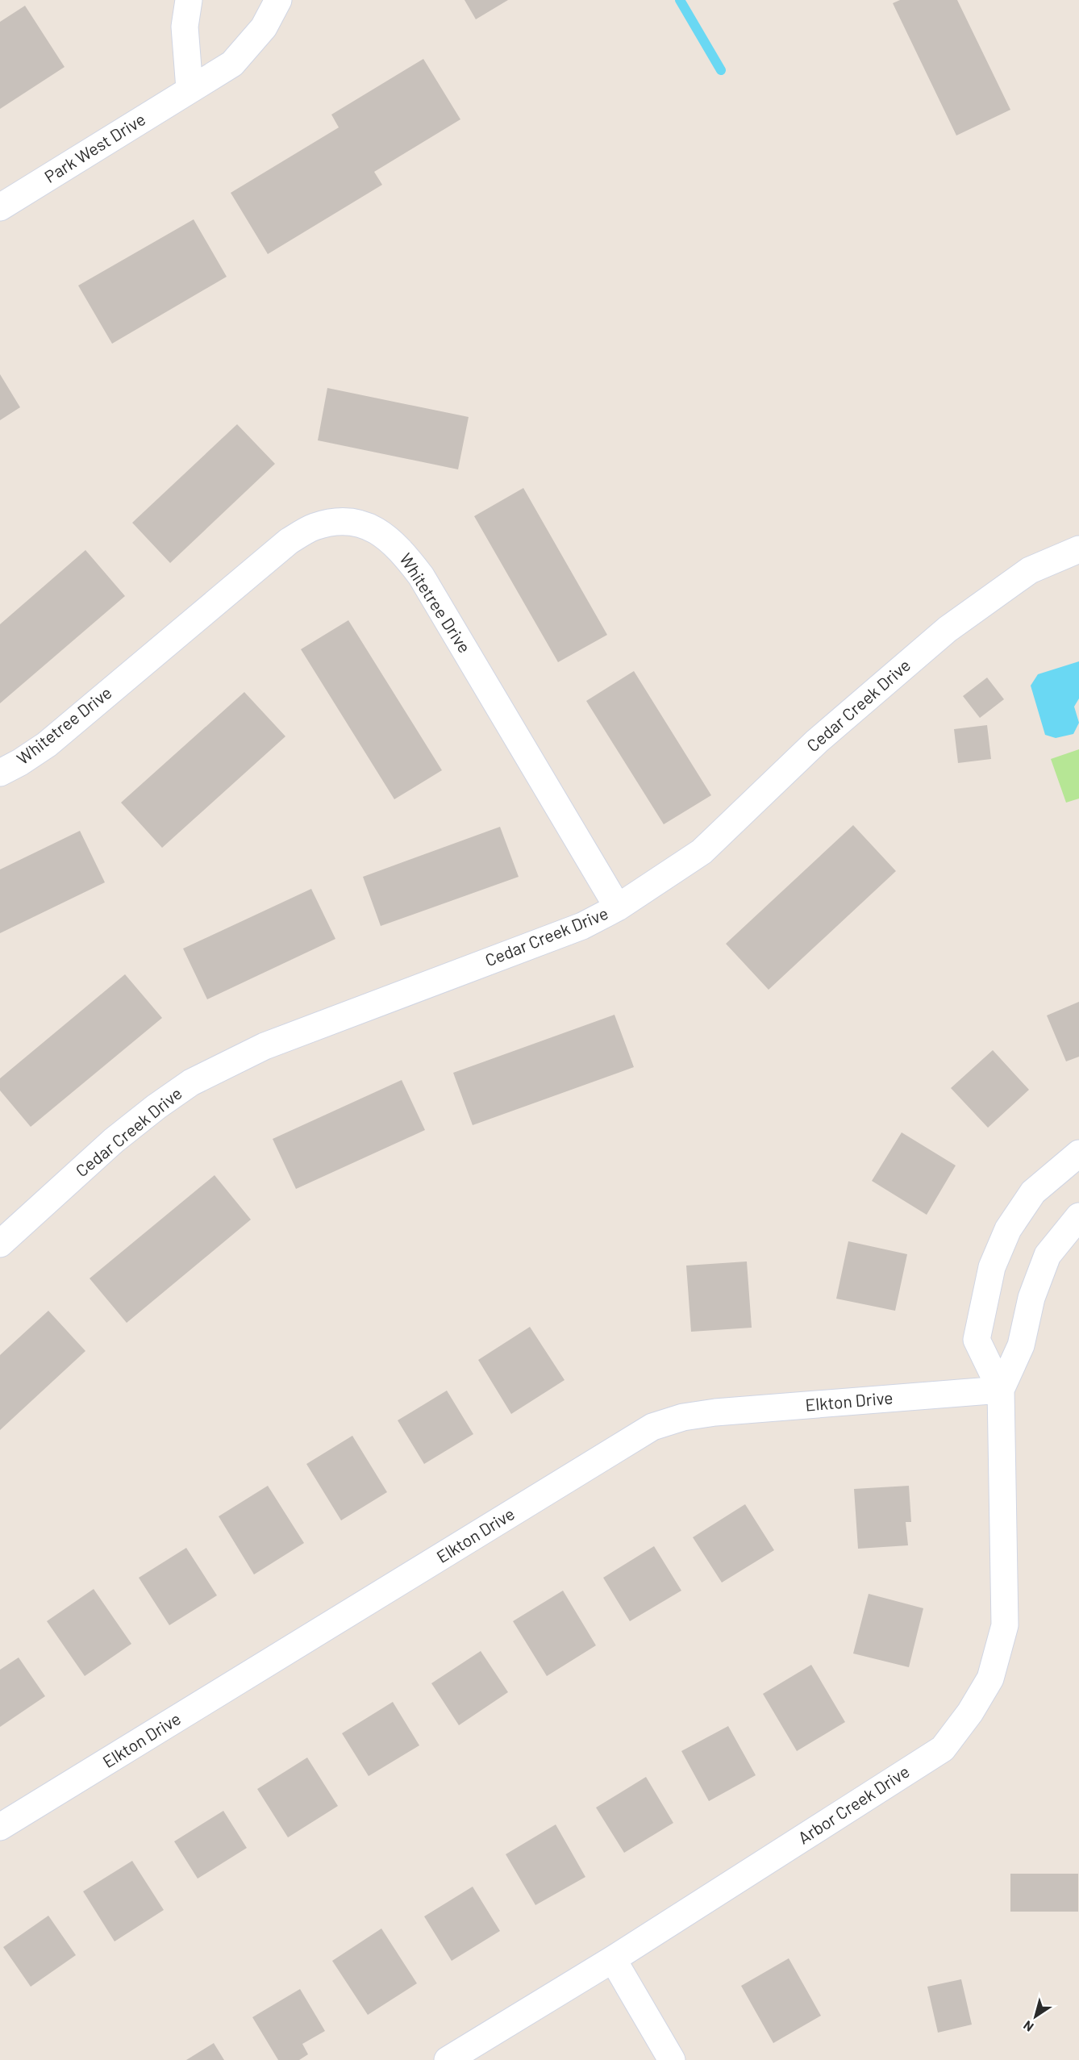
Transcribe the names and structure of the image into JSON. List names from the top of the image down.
{
  "streets": {
    "street": [
      "Park West Drive",
      "Whitetree Drive",
      "Cedar Creek Drive",
      "Elkton Drive",
      "Arbor Creek Drive"
    ]
  },
  "crossings": [
    ["Whitetree Drive", "Cedar Creek Drive"],
    ["Elkton Drive", "Arbor Creek Drive"]
  ],
  "north": "bottom left"
}
